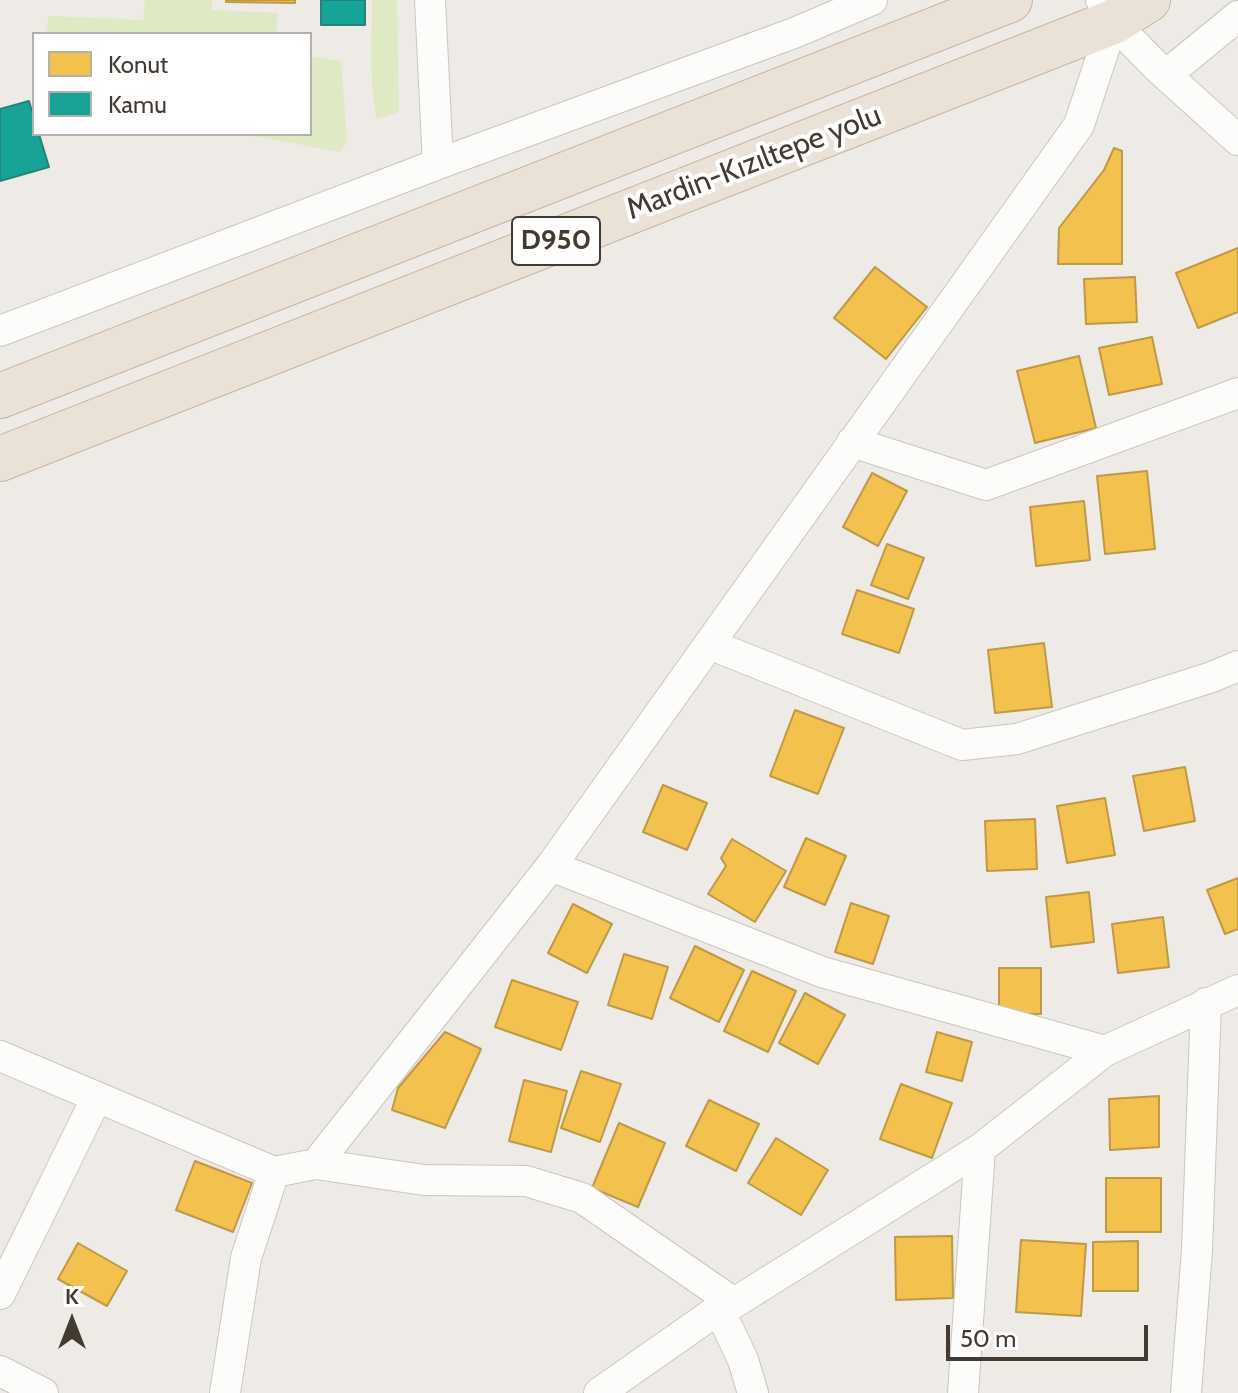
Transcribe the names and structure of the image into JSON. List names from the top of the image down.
{
  "streets": {
    "highway": ["Mardin-Kızıltepe yolu", "D950"]
  },
  "legend": ["Konut", "Kamu"],
  "scale_bar": "50 m",
  "north": "top"
}
